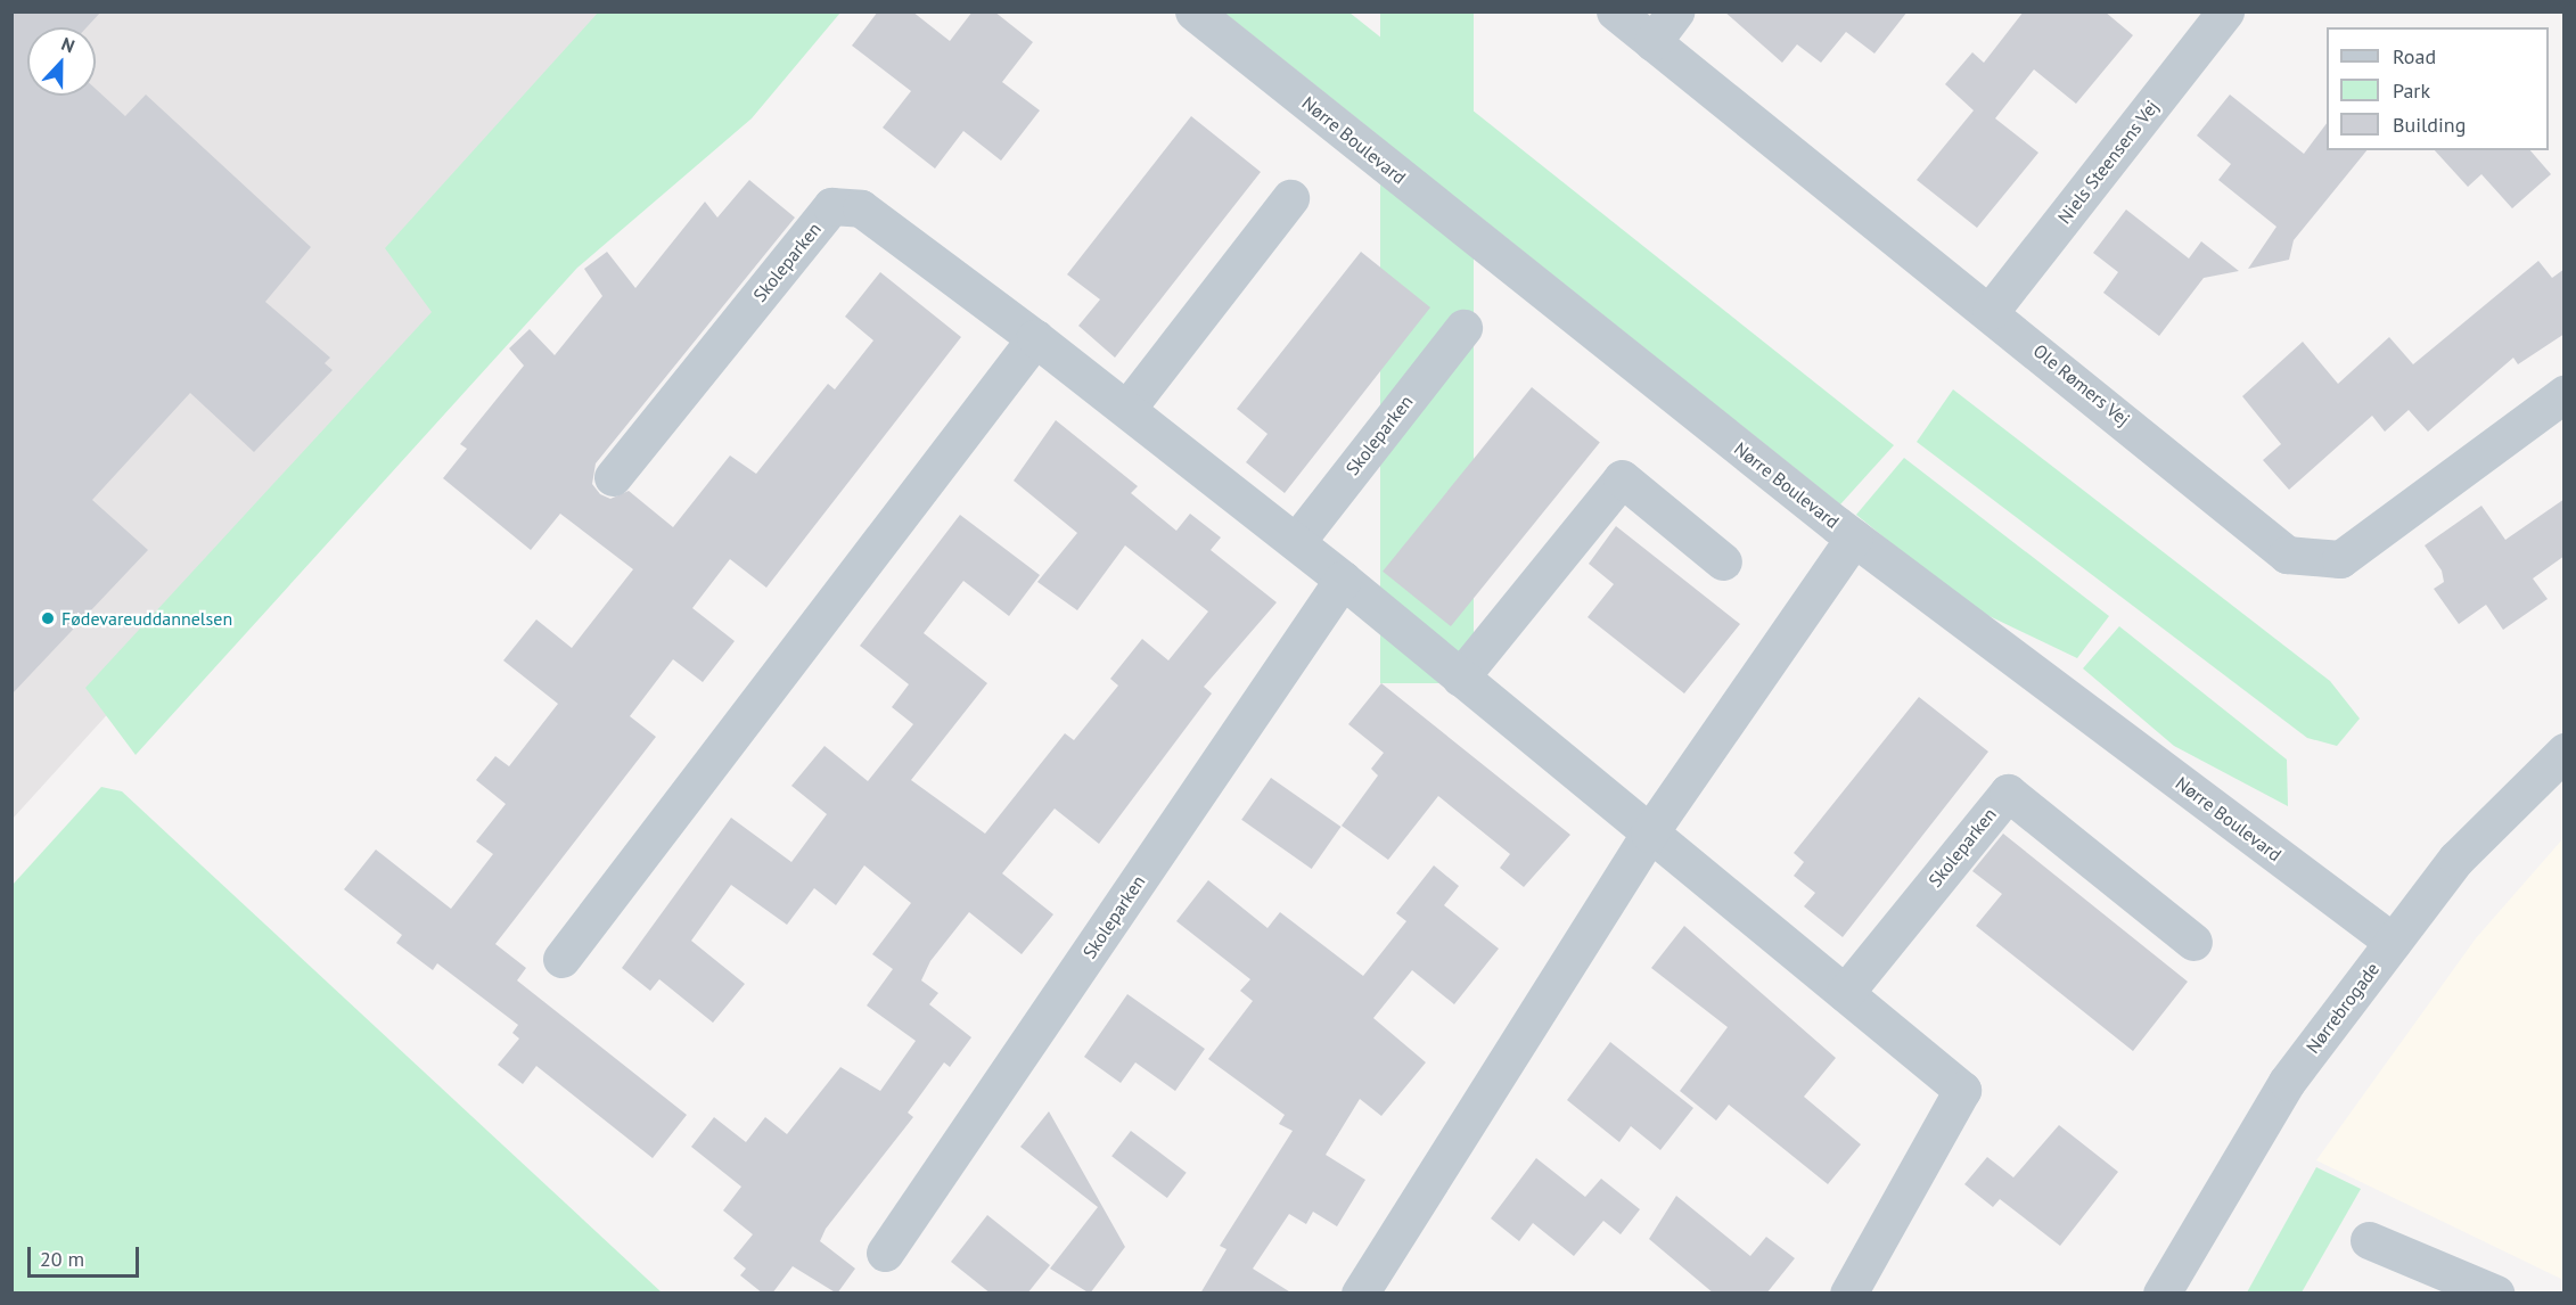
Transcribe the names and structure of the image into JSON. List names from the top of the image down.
{
  "streets": {
    "street": [
      "Nørre Boulevard",
      "Niels Steensens Vej",
      "Skoleparken",
      "Ole Rømers Vej",
      "Nørrebrogade"
    ]
  },
  "crossings": [
    ["Nørre Boulevard", "Nørrebrogade"],
    ["Niels Steensens Vej", "Ole Rømers Vej"]
  ],
  "places": ["Fødevareuddannelsen"],
  "legend": ["Road", "Park", "Building"],
  "scale_bar": "20 m",
  "north": "top"
}
